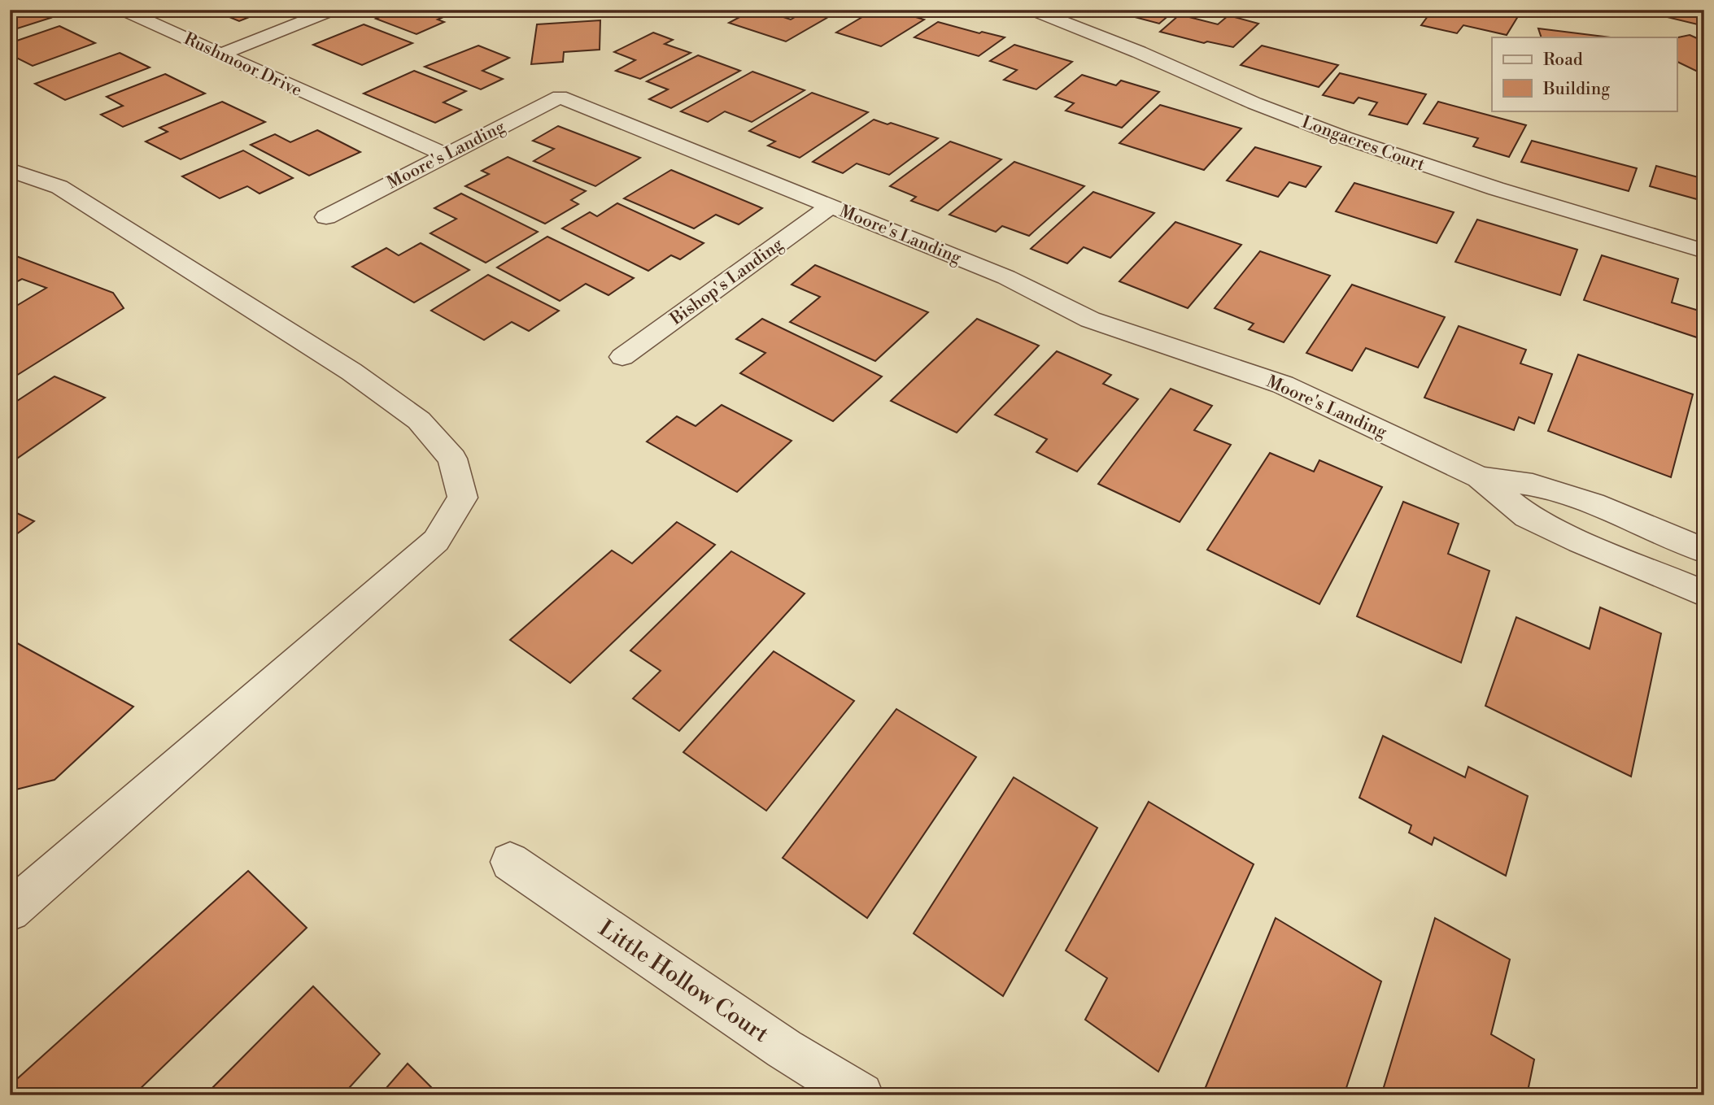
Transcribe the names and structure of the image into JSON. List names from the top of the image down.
{
  "streets": {
    "street": [
      "Rushmoor Drive",
      "Longacres Court",
      "Moore's Landing",
      "Bishop's Landing",
      "Little Hollow Court"
    ]
  },
  "crossings": [
    ["Rushmoor Drive", "Moore's Landing"],
    ["Moore's Landing", "Bishop's Landing"]
  ],
  "legend": ["Road", "Building"]
}
